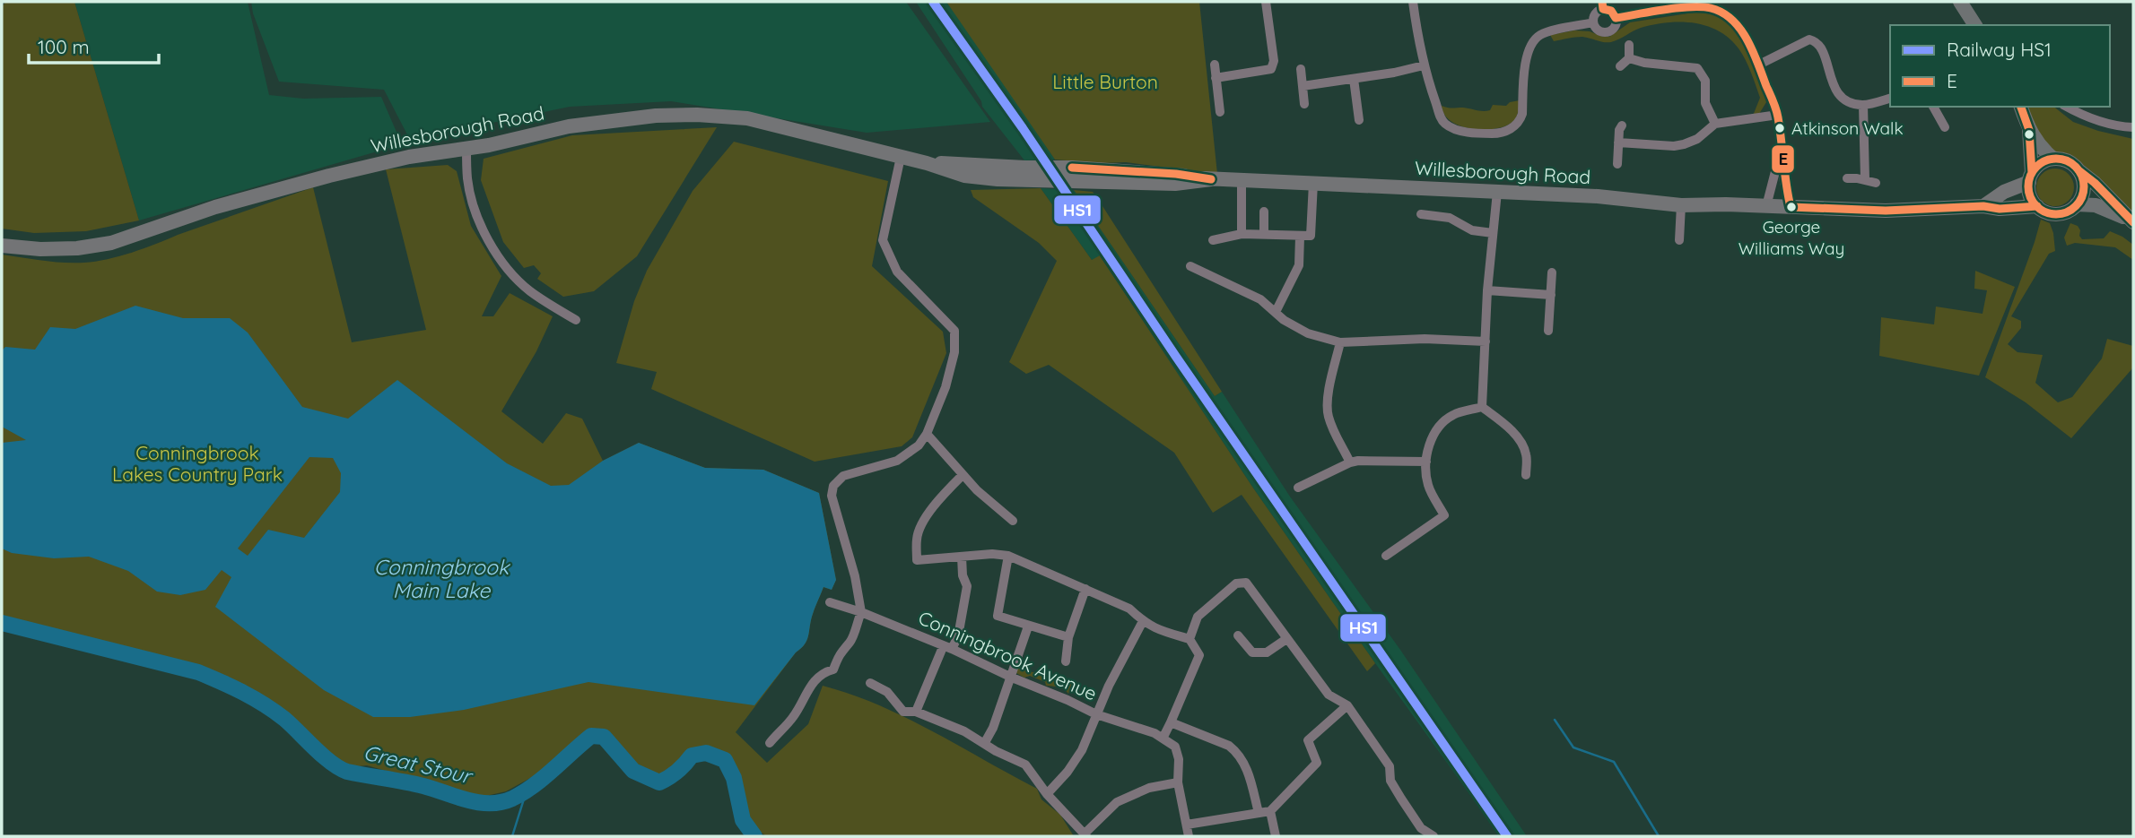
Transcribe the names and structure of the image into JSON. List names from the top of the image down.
{
  "streets": {
    "main road": ["Willesborough Road"],
    "street": ["Conningbrook Avenue"]
  },
  "water": ["Conningbrook Main Lake", "Great Stour"],
  "parks": ["Little Burton", "Conningbrook Lakes Country Park"],
  "places": ["Atkinson Walk", "George Williams Way"],
  "lines": ["rail line HS1", "transit line E"],
  "legend": ["Railway HS1", "E"],
  "scale_bar": "100 m"
}
